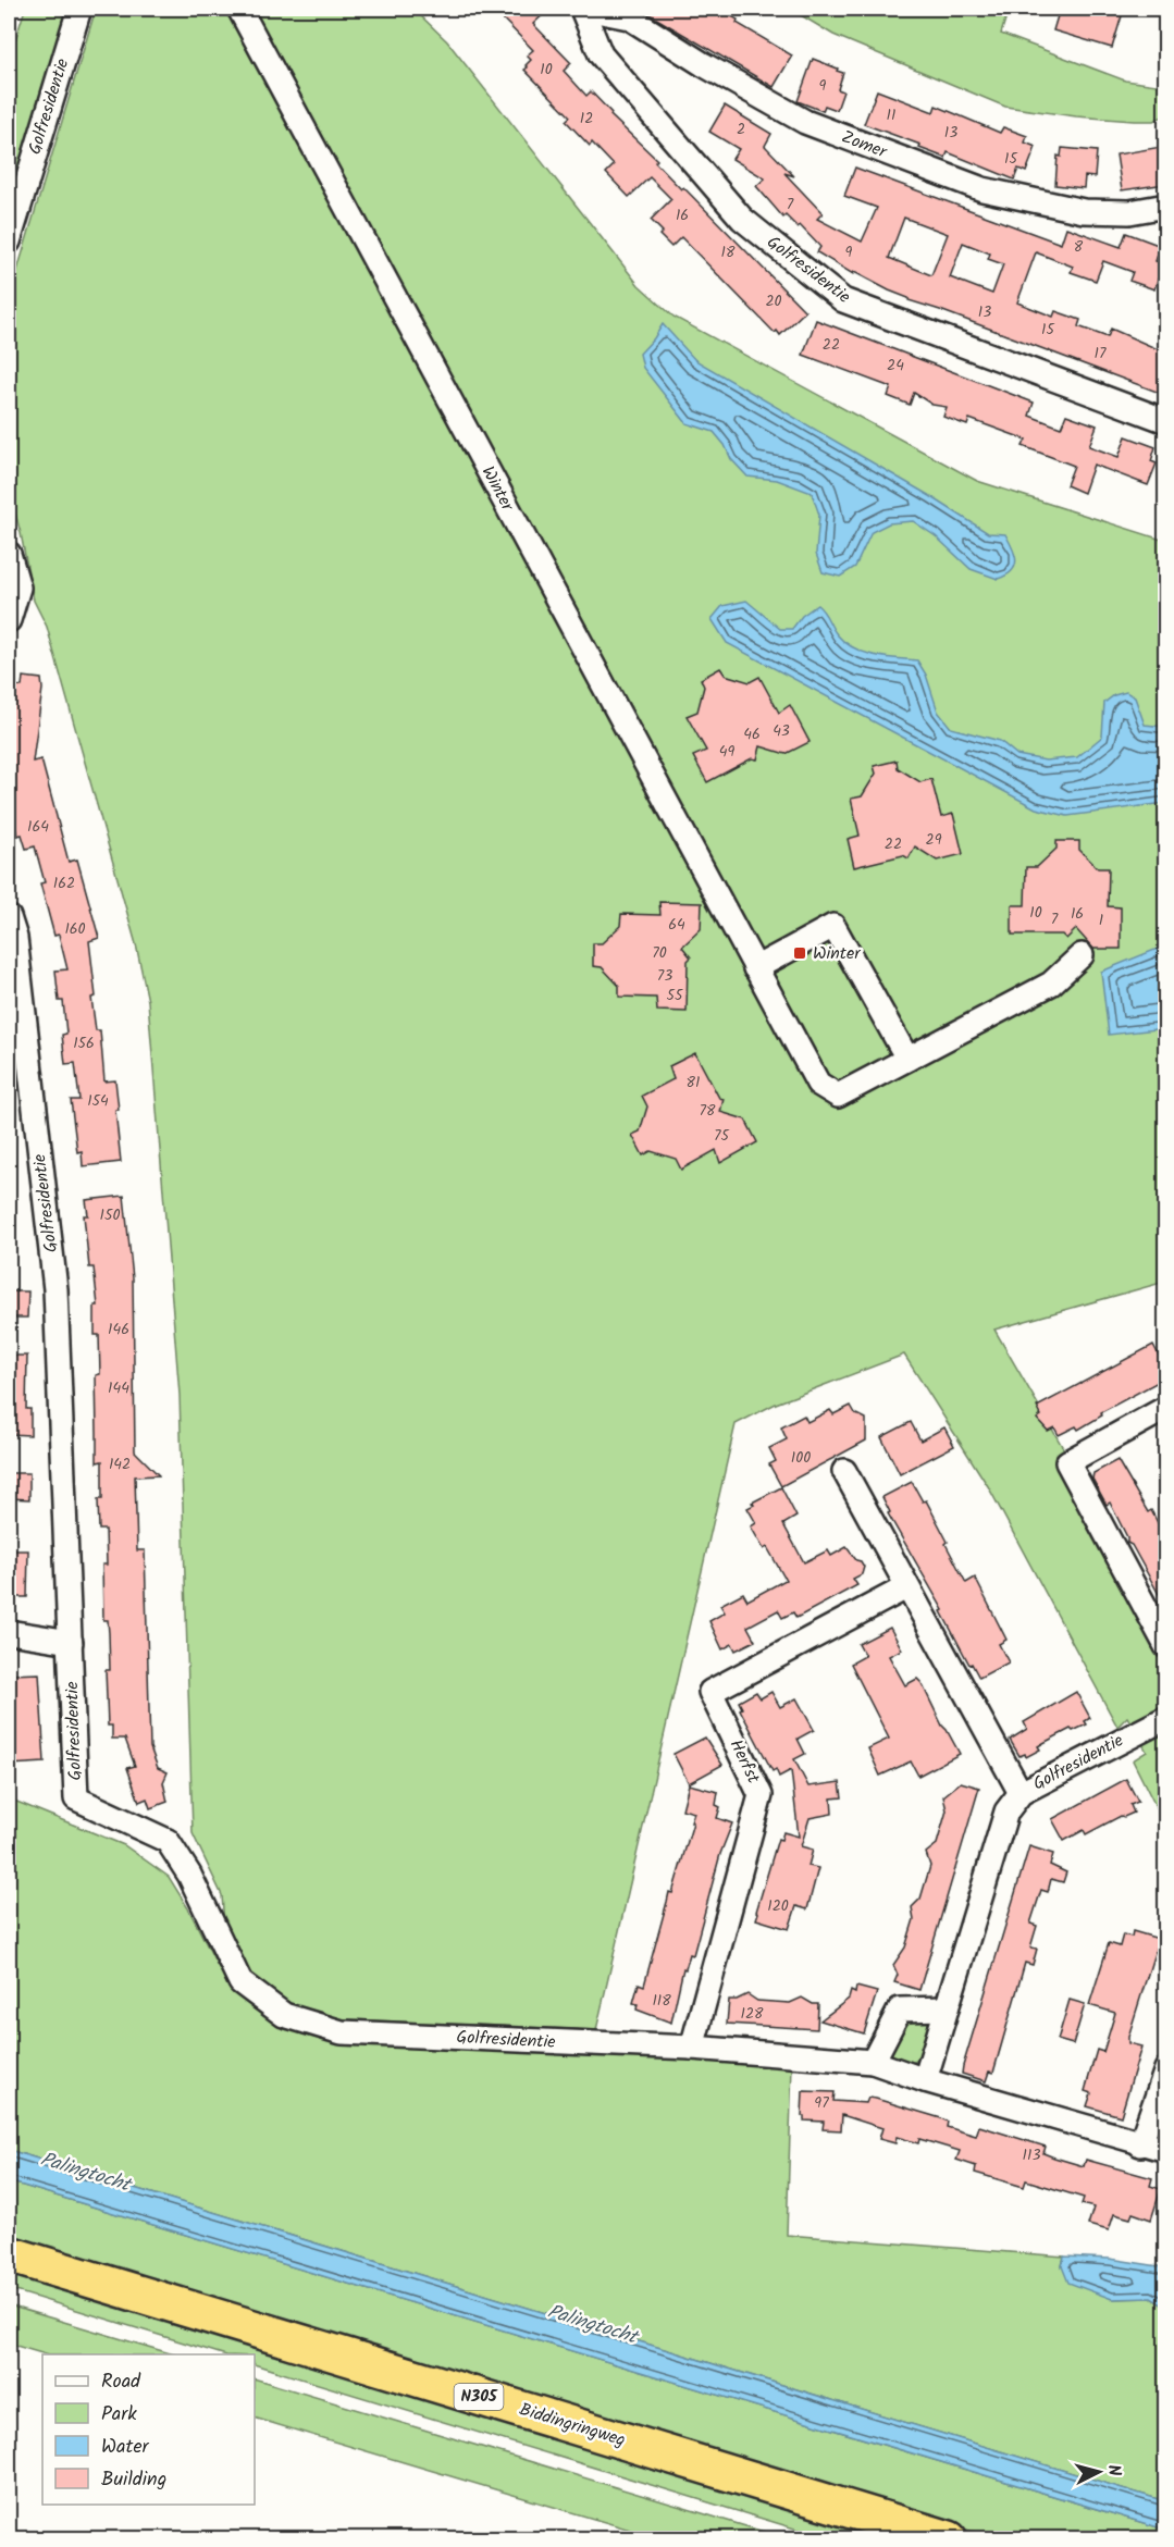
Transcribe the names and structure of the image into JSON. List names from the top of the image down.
{
  "streets": {
    "highway": ["N305", "Biddingringweg"],
    "street": [
      "Golfresidentie",
      "Zomer",
      "Winter",
      "Herfst"
    ]
  },
  "crossings": [
    ["Golfresidentie", "Zomer"],
    ["Golfresidentie", "Herfst"]
  ],
  "water": ["Palingtocht"],
  "places": {
    "transit": ["Winter"]
  },
  "house_numbers": [
    "10",
    "9",
    "11",
    "12",
    "2",
    "13",
    "15",
    "7",
    "16",
    "8",
    "18",
    "9",
    "20",
    "13",
    "15",
    "22",
    "17",
    "24",
    "43",
    "46",
    "49",
    "164",
    "29",
    "22",
    "162",
    "10",
    "16",
    "7",
    "1",
    "64",
    "160",
    "70",
    "73",
    "55",
    "156",
    "81",
    "154",
    "78",
    "75",
    "150",
    "146",
    "144",
    "100",
    "142",
    "120",
    "118",
    "128",
    "97",
    "113"
  ],
  "legend": [
    "Road",
    "Park",
    "Water",
    "Building"
  ],
  "north": "right"
}
